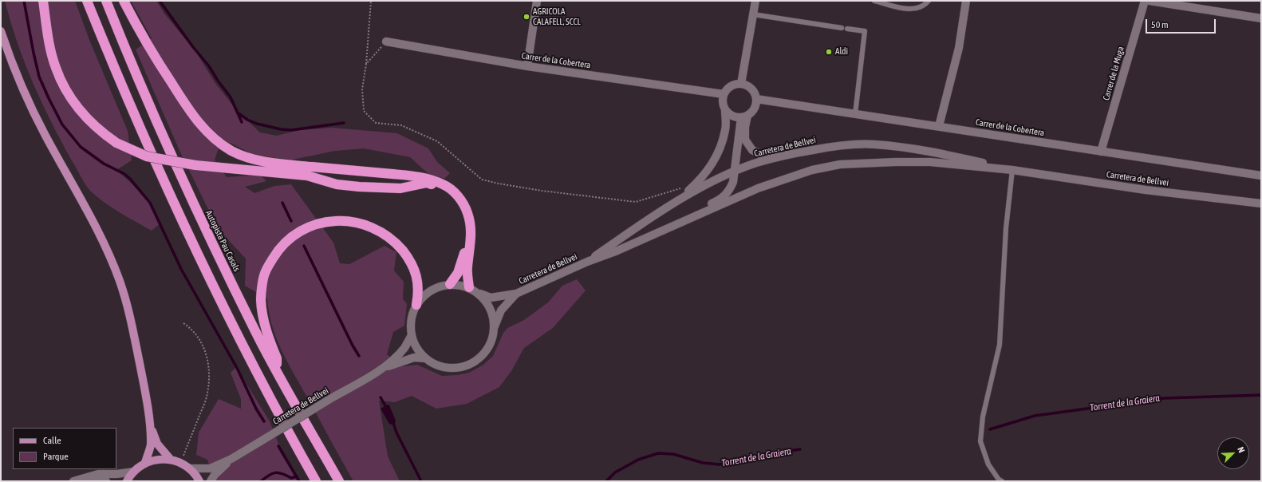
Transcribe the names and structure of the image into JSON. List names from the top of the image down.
{
  "streets": {
    "highway": ["Autopista Pau Casals"],
    "main road": ["Carrer de la Cobertera", "Carrer de la Muga", "Carretera de Bellvei"]
  },
  "crossings": [
    ["Carrer de la Cobertera", "Carrer de la Muga"]
  ],
  "water": ["Torrent de la Graiera"],
  "places": ["AGRICOLA CALAFELL, SCCL", "Aldi"],
  "legend": ["Calle", "Parque"],
  "scale_bar": "50 m",
  "north": "top right"
}
